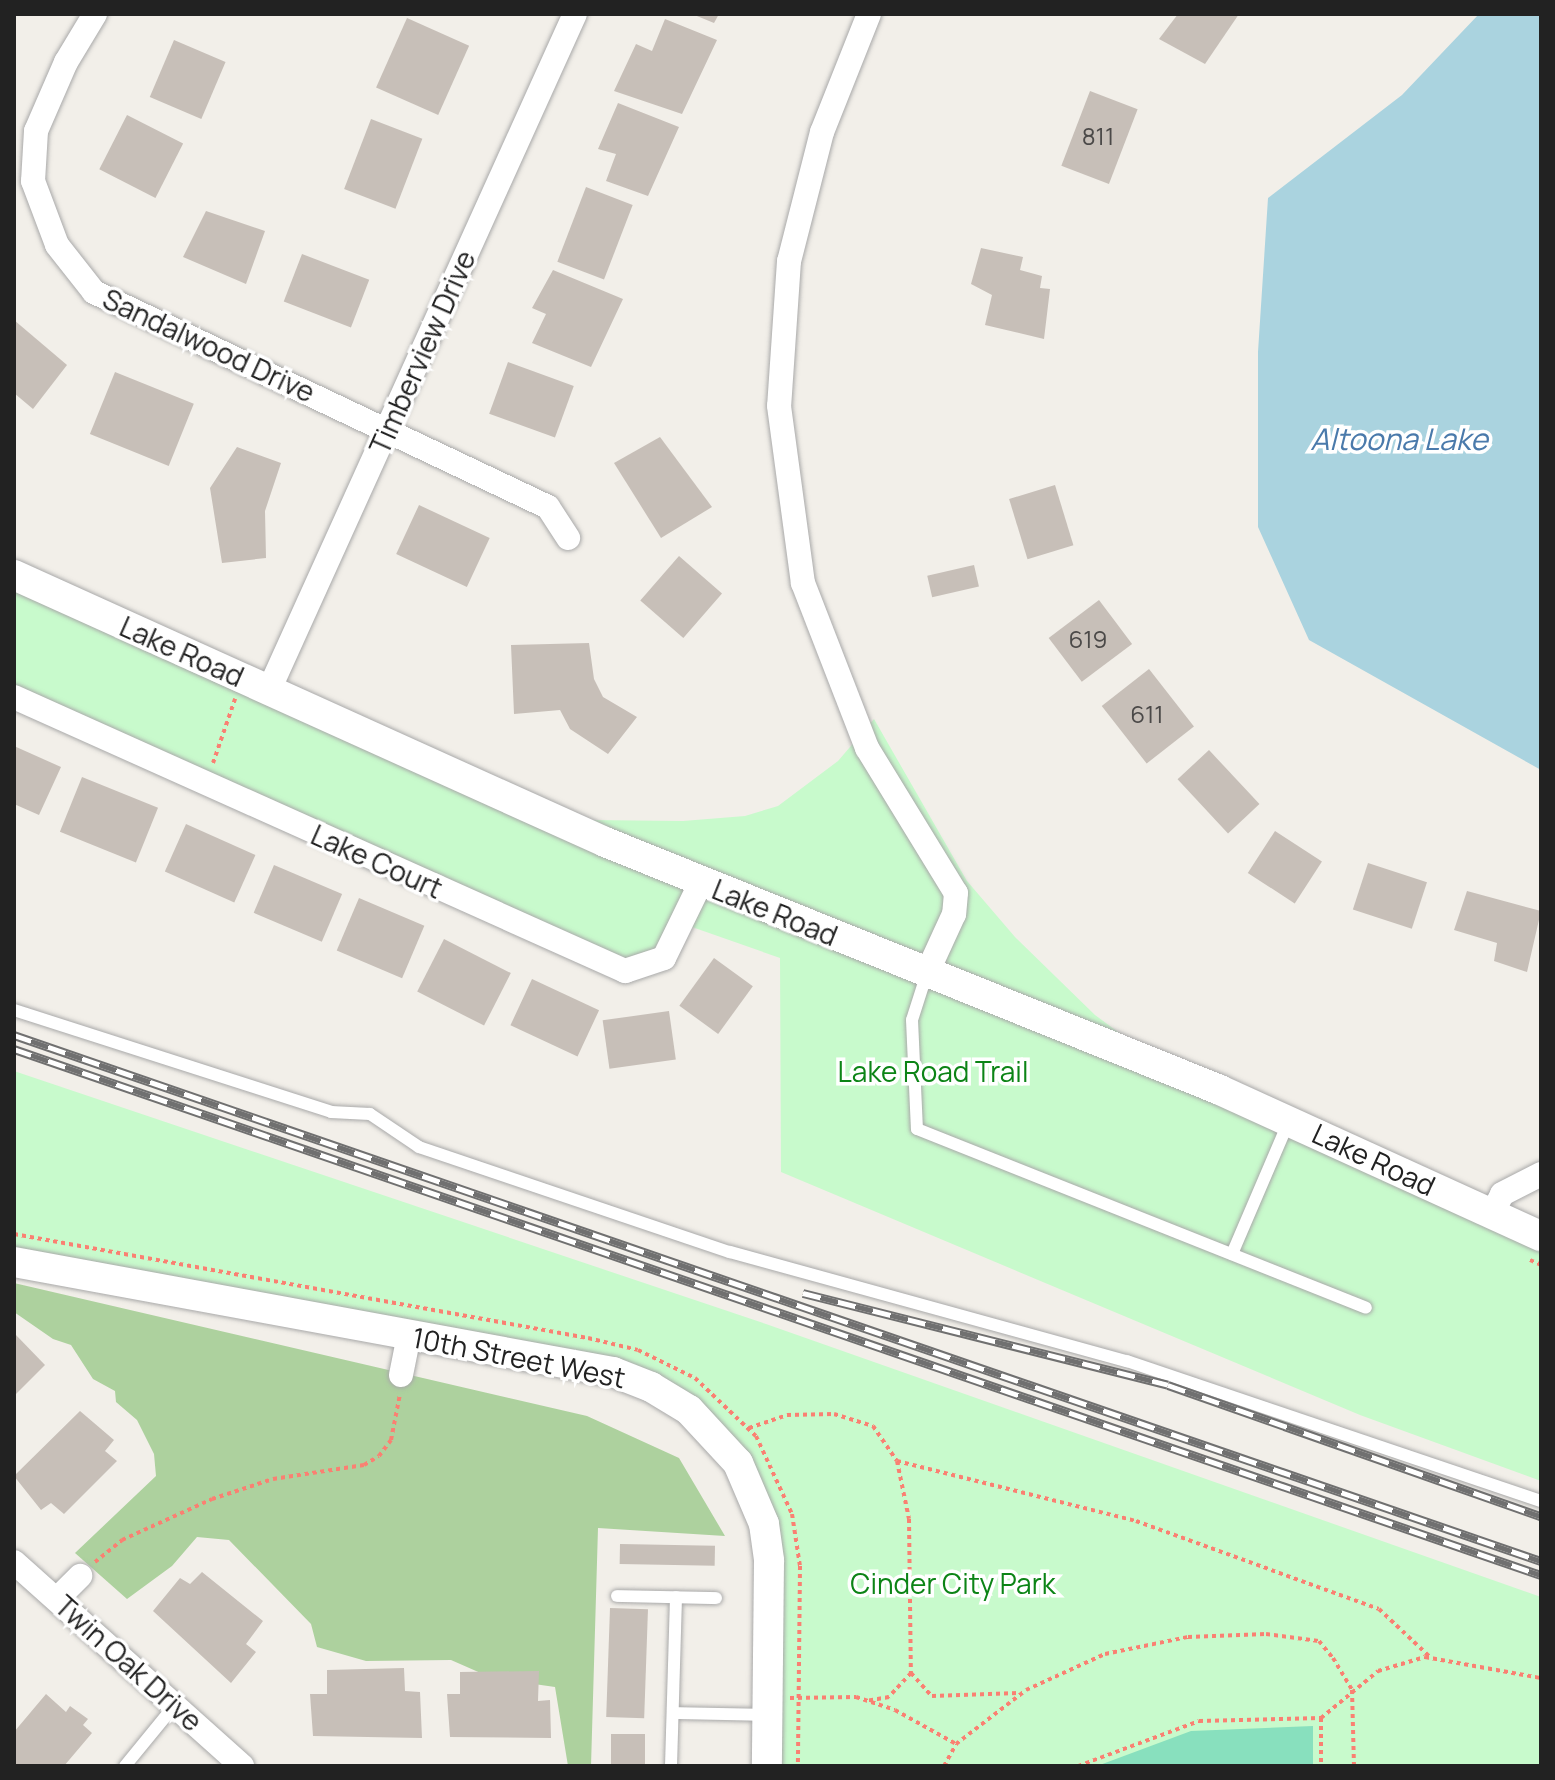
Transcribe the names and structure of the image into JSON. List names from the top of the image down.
{
  "streets": {
    "street": [
      "Sandalwood Drive",
      "Timberview Drive",
      "Lake Road",
      "Lake Court",
      "10th Street West",
      "Twin Oak Drive"
    ]
  },
  "crossings": [
    ["Sandalwood Drive", "Timberview Drive"],
    ["Timberview Drive", "Lake Road"],
    ["Lake Road", "Lake Court"]
  ],
  "water": ["Altoona Lake"],
  "parks": ["Lake Road Trail", "Cinder City Park"],
  "house_numbers": ["811", "619", "611"]
}
